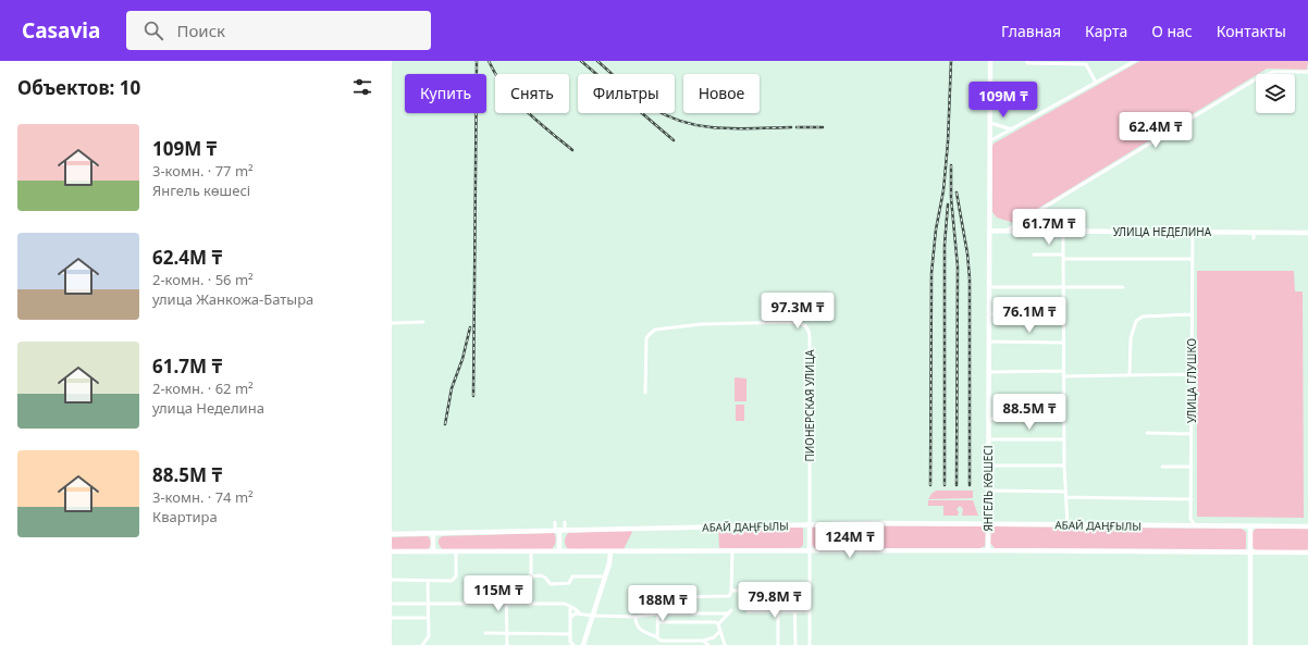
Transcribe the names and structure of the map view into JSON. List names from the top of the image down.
{
  "streets": {
    "main road": [
      "УЛИЦА НЕДЕЛИНА",
      "ПИОНЕРСКАЯ УЛИЦА",
      "ЯНГЕЛЬ КӨШЕСІ",
      "АБАЙ ДАҢҒЫЛЫ"
    ],
    "street": ["УЛИЦА ГЛУШКО"]
  },
  "crossings": [
    ["УЛИЦА НЕДЕЛИНА", "УЛИЦА ГЛУШКО"],
    ["УЛИЦА НЕДЕЛИНА", "ЯНГЕЛЬ КӨШЕСІ"],
    ["УЛИЦА ГЛУШКО", "АБАЙ ДАҢҒЫЛЫ"],
    ["ПИОНЕРСКАЯ УЛИЦА", "АБАЙ ДАҢҒЫЛЫ"],
    ["ЯНГЕЛЬ КӨШЕСІ", "АБАЙ ДАҢҒЫЛЫ"]
  ],
  "page": {
    "header": "Casavia",
    "search": "Поиск",
    "nav": [
      "Главная",
      "Карта",
      "О нас",
      "Контакты"
    ],
    "heading": "Объектов: 10",
    "chip": [
      "Купить",
      "Снять",
      "Фильтры",
      "Новое"
    ],
    "price": [
      "109M ₸",
      "62.4M ₸",
      "61.7M ₸",
      "97.3M ₸",
      "76.1M ₸",
      "88.5M ₸",
      "124M ₸",
      "115M ₸",
      "79.8M ₸",
      "188M ₸"
    ],
    "list": [
      {
        "name": "109M ₸",
        "note": "3-комн. · 77 m² · Янгель көшесі"
      },
      {
        "name": "62.4M ₸",
        "note": "2-комн. · 56 m² · улица Жанкожа-Батыра"
      },
      {
        "name": "61.7M ₸",
        "note": "2-комн. · 62 m² · улица Неделина"
      },
      {
        "name": "88.5M ₸",
        "note": "3-комн. · 74 m² · Квартира"
      }
    ]
  }
}
